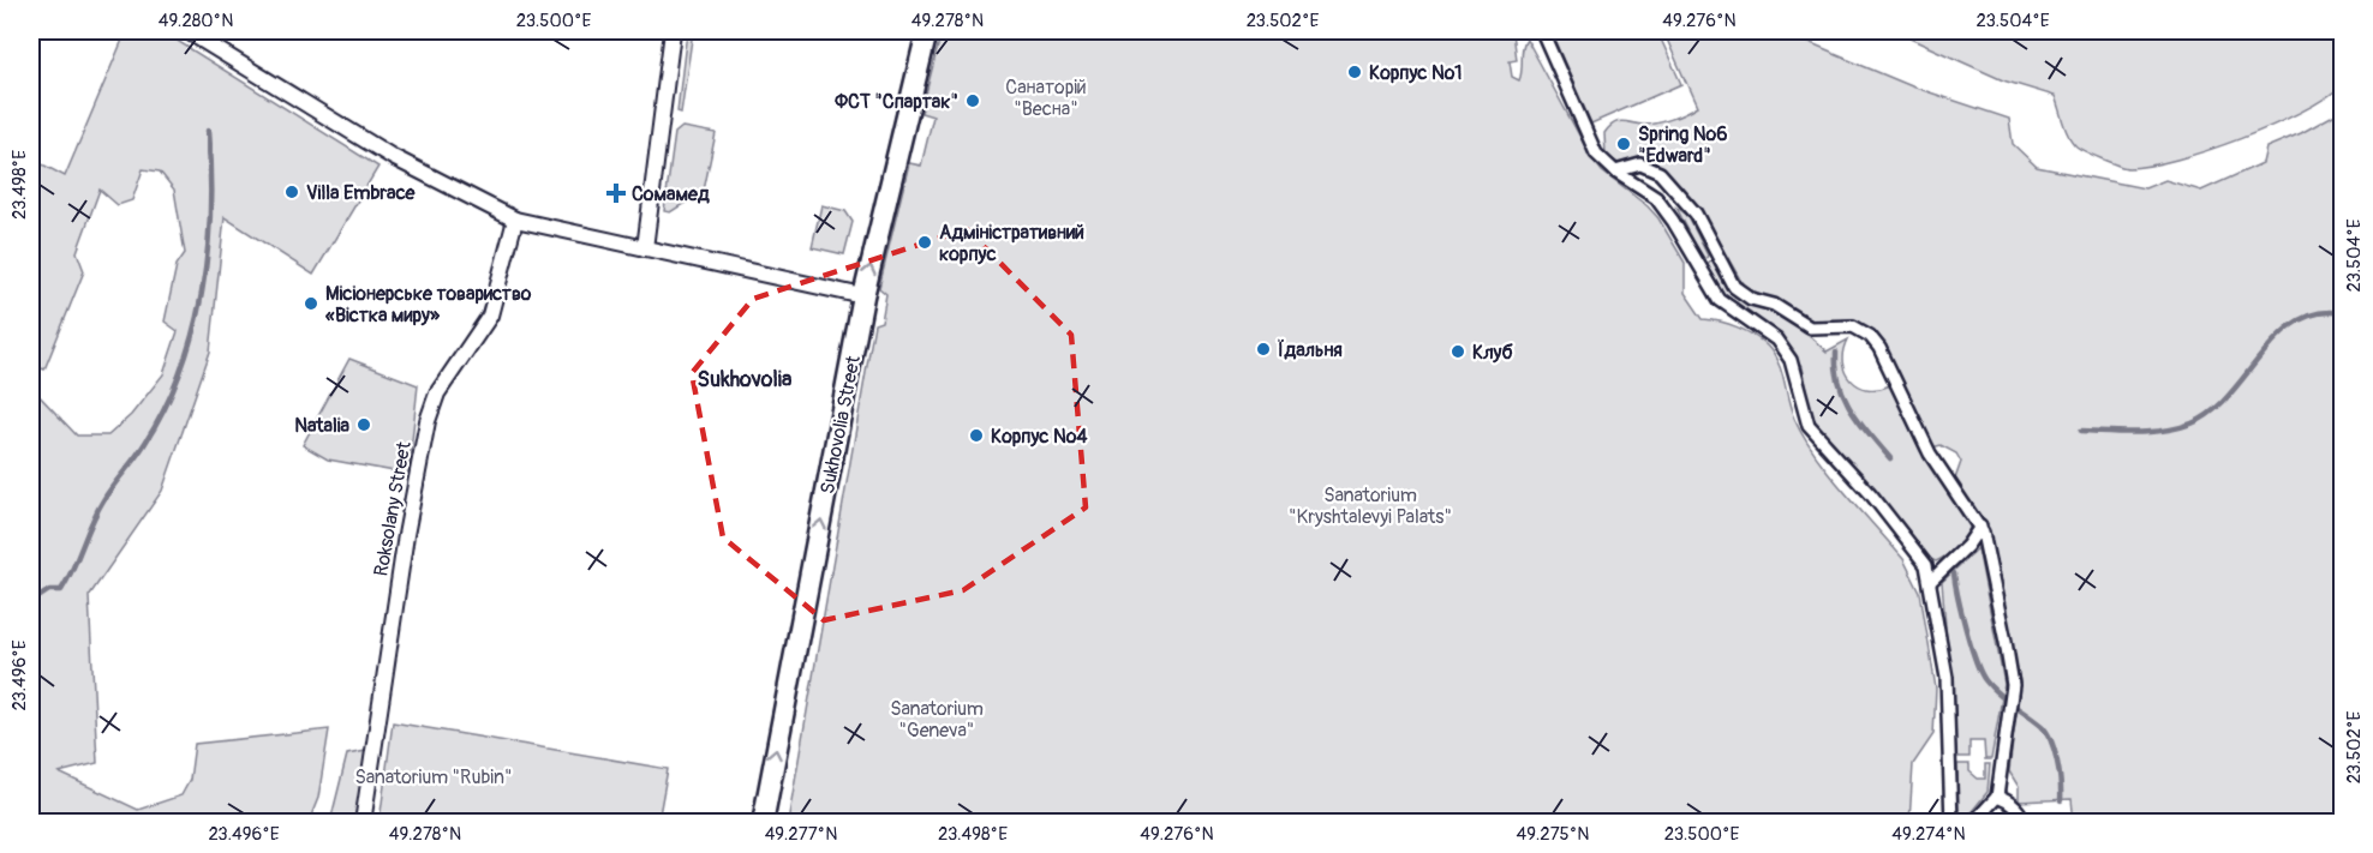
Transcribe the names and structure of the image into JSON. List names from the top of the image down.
{
  "streets": {
    "street": ["Sukhovolia Street", "Roksolany Street"]
  },
  "one_way": ["Sukhovolia Street"],
  "districts": ["Sukhovolia"],
  "parks": [
    "Санаторій \"Весна\"",
    "Sanatorium \"Kryshtalevyi Palats\"",
    "Sanatorium \"Geneva\"",
    "Sanatorium \"Rubin\""
  ],
  "places": {
    "other": [
      "Корпус №1",
      "ФСТ \"Спартак\"",
      "Spring №6 \"Edward\"",
      "Villa Embrace",
      "Адміністративний корпус",
      "Місіонерське товариство «Вістка миру»",
      "Їдальня",
      "Клуб",
      "Natalia",
      "Корпус №4"
    ],
    "health": ["Сомамед"]
  },
  "coordinates": [
    "49.280°N",
    "23.500°E",
    "49.278°N",
    "23.502°E",
    "49.276°N",
    "23.504°E",
    "23.498°E",
    "23.496°E",
    "49.277°N",
    "49.275°N",
    "49.274°N"
  ]
}
